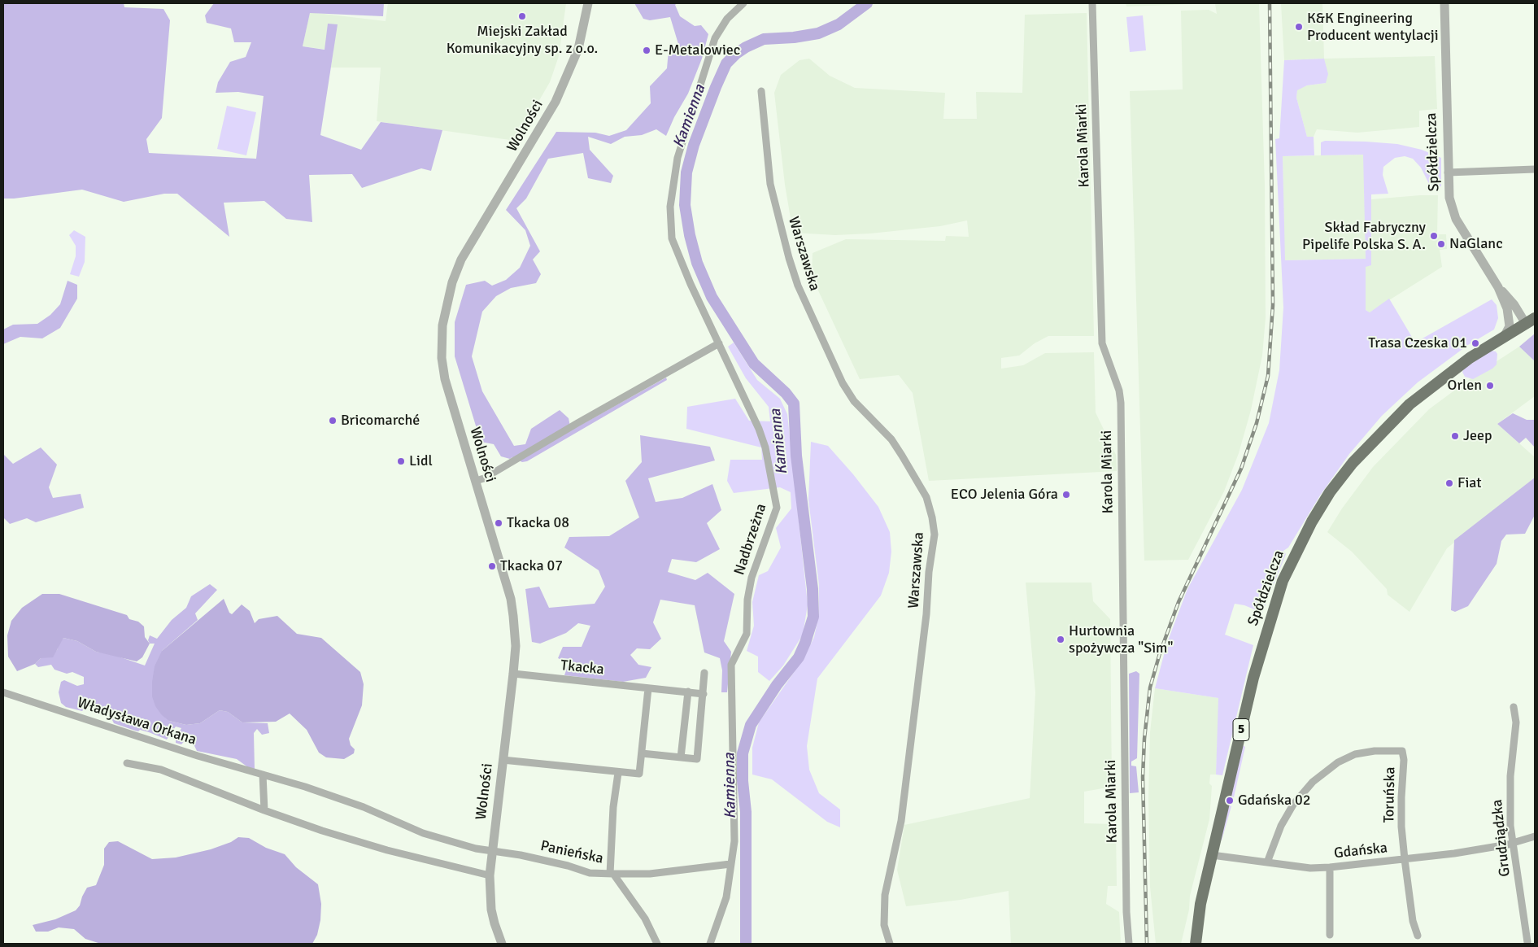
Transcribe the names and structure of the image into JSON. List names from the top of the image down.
{
  "streets": {
    "main road": ["Spółdzielcza", "5"],
    "street": [
      "Wolności",
      "Karola Miarki",
      "Warszawska",
      "Nadbrzeżna",
      "Tkacka",
      "Władysława Orkana",
      "Toruńska",
      "Grudziądzka",
      "Gdańska",
      "Panieńska"
    ]
  },
  "crossings": [
    ["Wolności", "Tkacka"],
    ["Wolności", "Władysława Orkana"],
    ["Wolności", "Panieńska"],
    ["Spółdzielcza", "5"],
    ["Spółdzielcza", "Gdańska"],
    ["Władysława Orkana", "Panieńska"],
    ["Toruńska", "Gdańska"],
    ["Grudziądzka", "Gdańska"]
  ],
  "water": ["Kamienna"],
  "places": [
    "Miejski Zakład Komunikacyjny sp. z o.o.",
    "K&K Engineering Producent wentylacji",
    "E-Metalowiec",
    "Skład Fabryczny Pipelife Polska S. A.",
    "NaGlanc",
    "Trasa Czeska 01",
    "Orlen",
    "Bricomarché",
    "Jeep",
    "Lidl",
    "Fiat",
    "ECO Jelenia Góra",
    "Tkacka 08",
    "Tkacka 07",
    "Hurtownia spożywcza \"Sim\"",
    "Gdańska 02"
  ]
}
